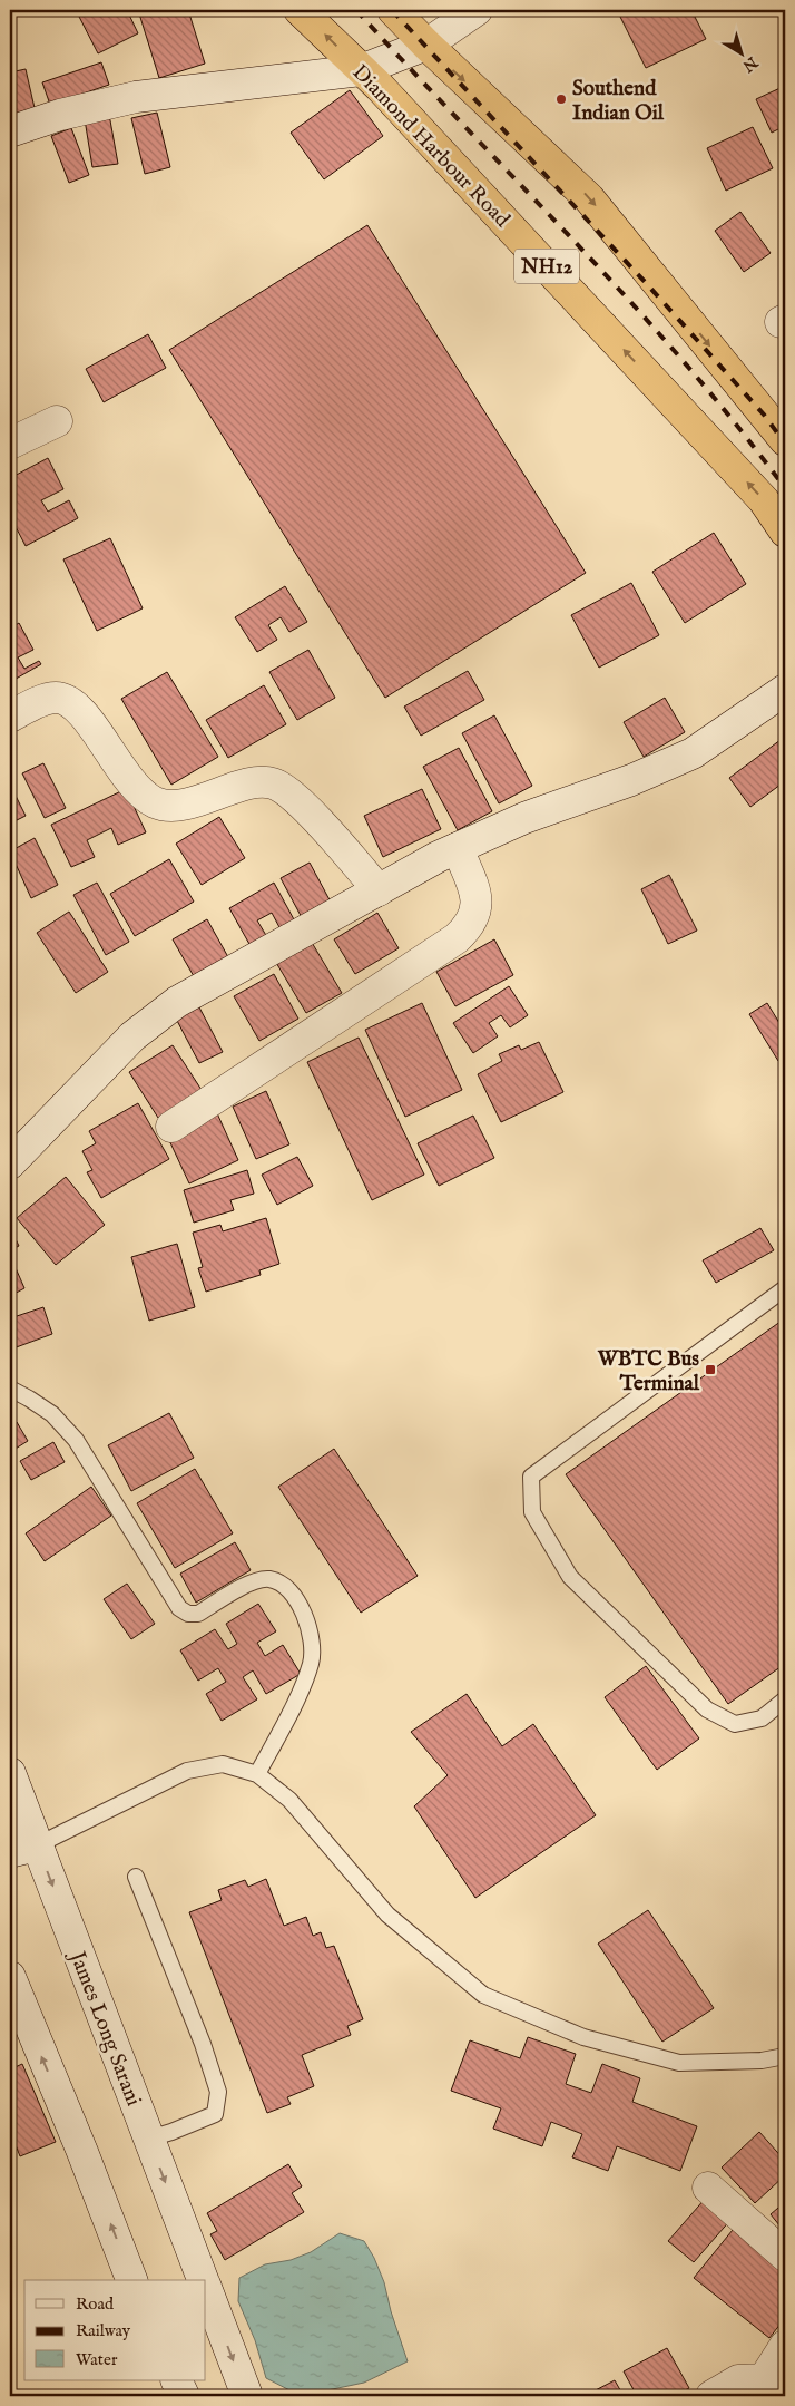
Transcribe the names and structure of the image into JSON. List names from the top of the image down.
{
  "streets": {
    "highway": ["Diamond Harbour Road", "NH12"],
    "street": ["James Long Sarani"]
  },
  "places": {
    "other": ["Southend Indian Oil"],
    "transit": ["WBTC Bus Terminal"]
  },
  "legend": ["Road", "Railway", "Water"],
  "north": "bottom right"
}
